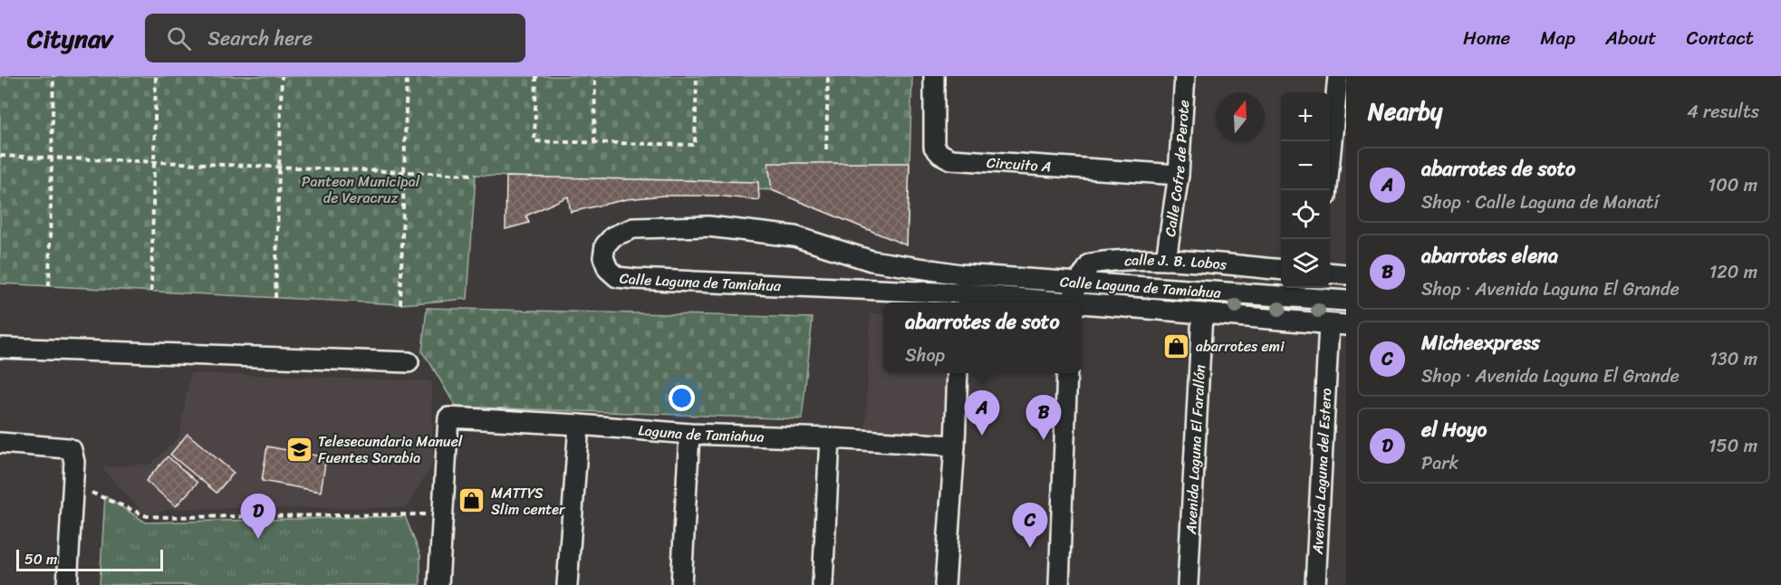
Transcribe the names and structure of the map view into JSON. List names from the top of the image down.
{
  "streets": {
    "street": [
      "Circuito A",
      "Calle Cofre de Perote",
      "calle J. B. Lobos",
      "Calle Laguna de Tamiahua",
      "Laguna de Tamiahua",
      "Avenida Laguna El Farallón",
      "Avenida Laguna del Estero"
    ]
  },
  "crossings": [
    ["Circuito A", "Calle Cofre de Perote"],
    ["Calle Cofre de Perote", "calle J. B. Lobos"],
    ["calle J. B. Lobos", "Calle Laguna de Tamiahua"],
    ["Calle Laguna de Tamiahua", "Avenida Laguna El Farallón"],
    ["Calle Laguna de Tamiahua", "Avenida Laguna del Estero"]
  ],
  "parks": ["Panteon Municipal de Veracruz"],
  "places": {
    "shop": ["abarrotes emi", "MATTYS Slim center"],
    "school or university": ["Telesecundaria Manuel Fuentes Sarabia"]
  },
  "scale_bar": "50 m",
  "north": "top",
  "page": {
    "header": "Citynav",
    "search": "Search here",
    "nav": [
      "Home",
      "Map",
      "About",
      "Contact"
    ],
    "heading": ["Nearby", "4 results"],
    "map_buttons": ["+", "−"],
    "list": [
      {
        "mark": "A",
        "name": "abarrotes de soto",
        "note": "Shop · Calle Laguna de Manatí",
        "value": "100 m"
      },
      {
        "mark": "B",
        "name": "abarrotes elena",
        "note": "Shop · Avenida Laguna El Grande",
        "value": "120 m"
      },
      {
        "mark": "C",
        "name": "Micheexpress",
        "note": "Shop · Avenida Laguna El Grande",
        "value": "130 m"
      },
      {
        "mark": "D",
        "name": "el Hoyo",
        "note": "Park",
        "value": "150 m"
      }
    ],
    "popup": ["abarrotes de soto", "Shop"],
    "pins": [
      "A",
      "B",
      "D",
      "C"
    ],
    "scale": "50 m"
  }
}
